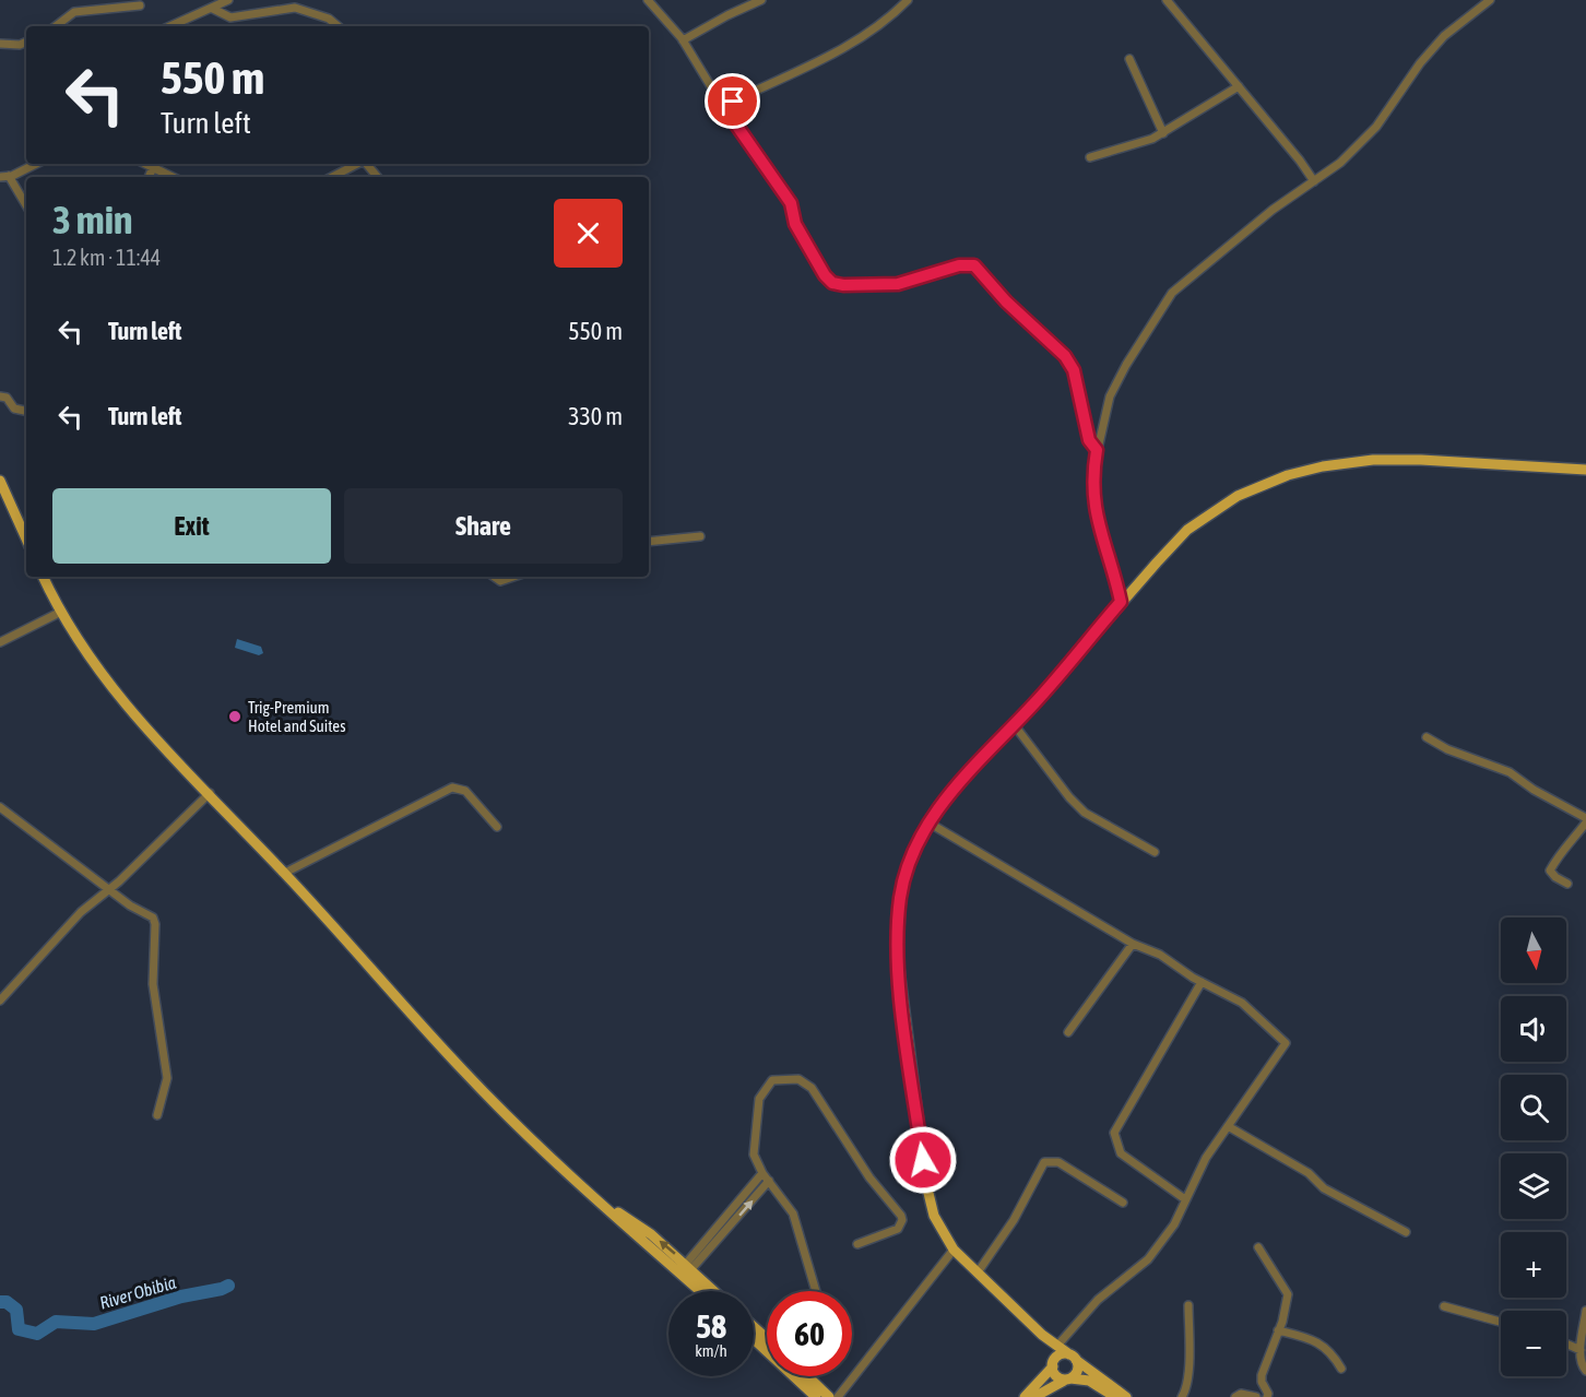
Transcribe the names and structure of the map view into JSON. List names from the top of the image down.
{
  "water": ["River Obibia"],
  "places": ["Trig-Premium Hotel and Suites"],
  "north": "bottom",
  "page": {
    "turn": ["550 m", "Turn left"],
    "heading": ["3 min", "1.2 km · 11:44"],
    "list": [
      {
        "name": "Turn left",
        "value": "550 m"
      },
      {
        "name": "Turn left",
        "value": "330 m"
      }
    ],
    "buttons": ["Exit", "Share"],
    "map_buttons": ["+", "−"],
    "speed": "58 km/h",
    "limit": "60"
  }
}
